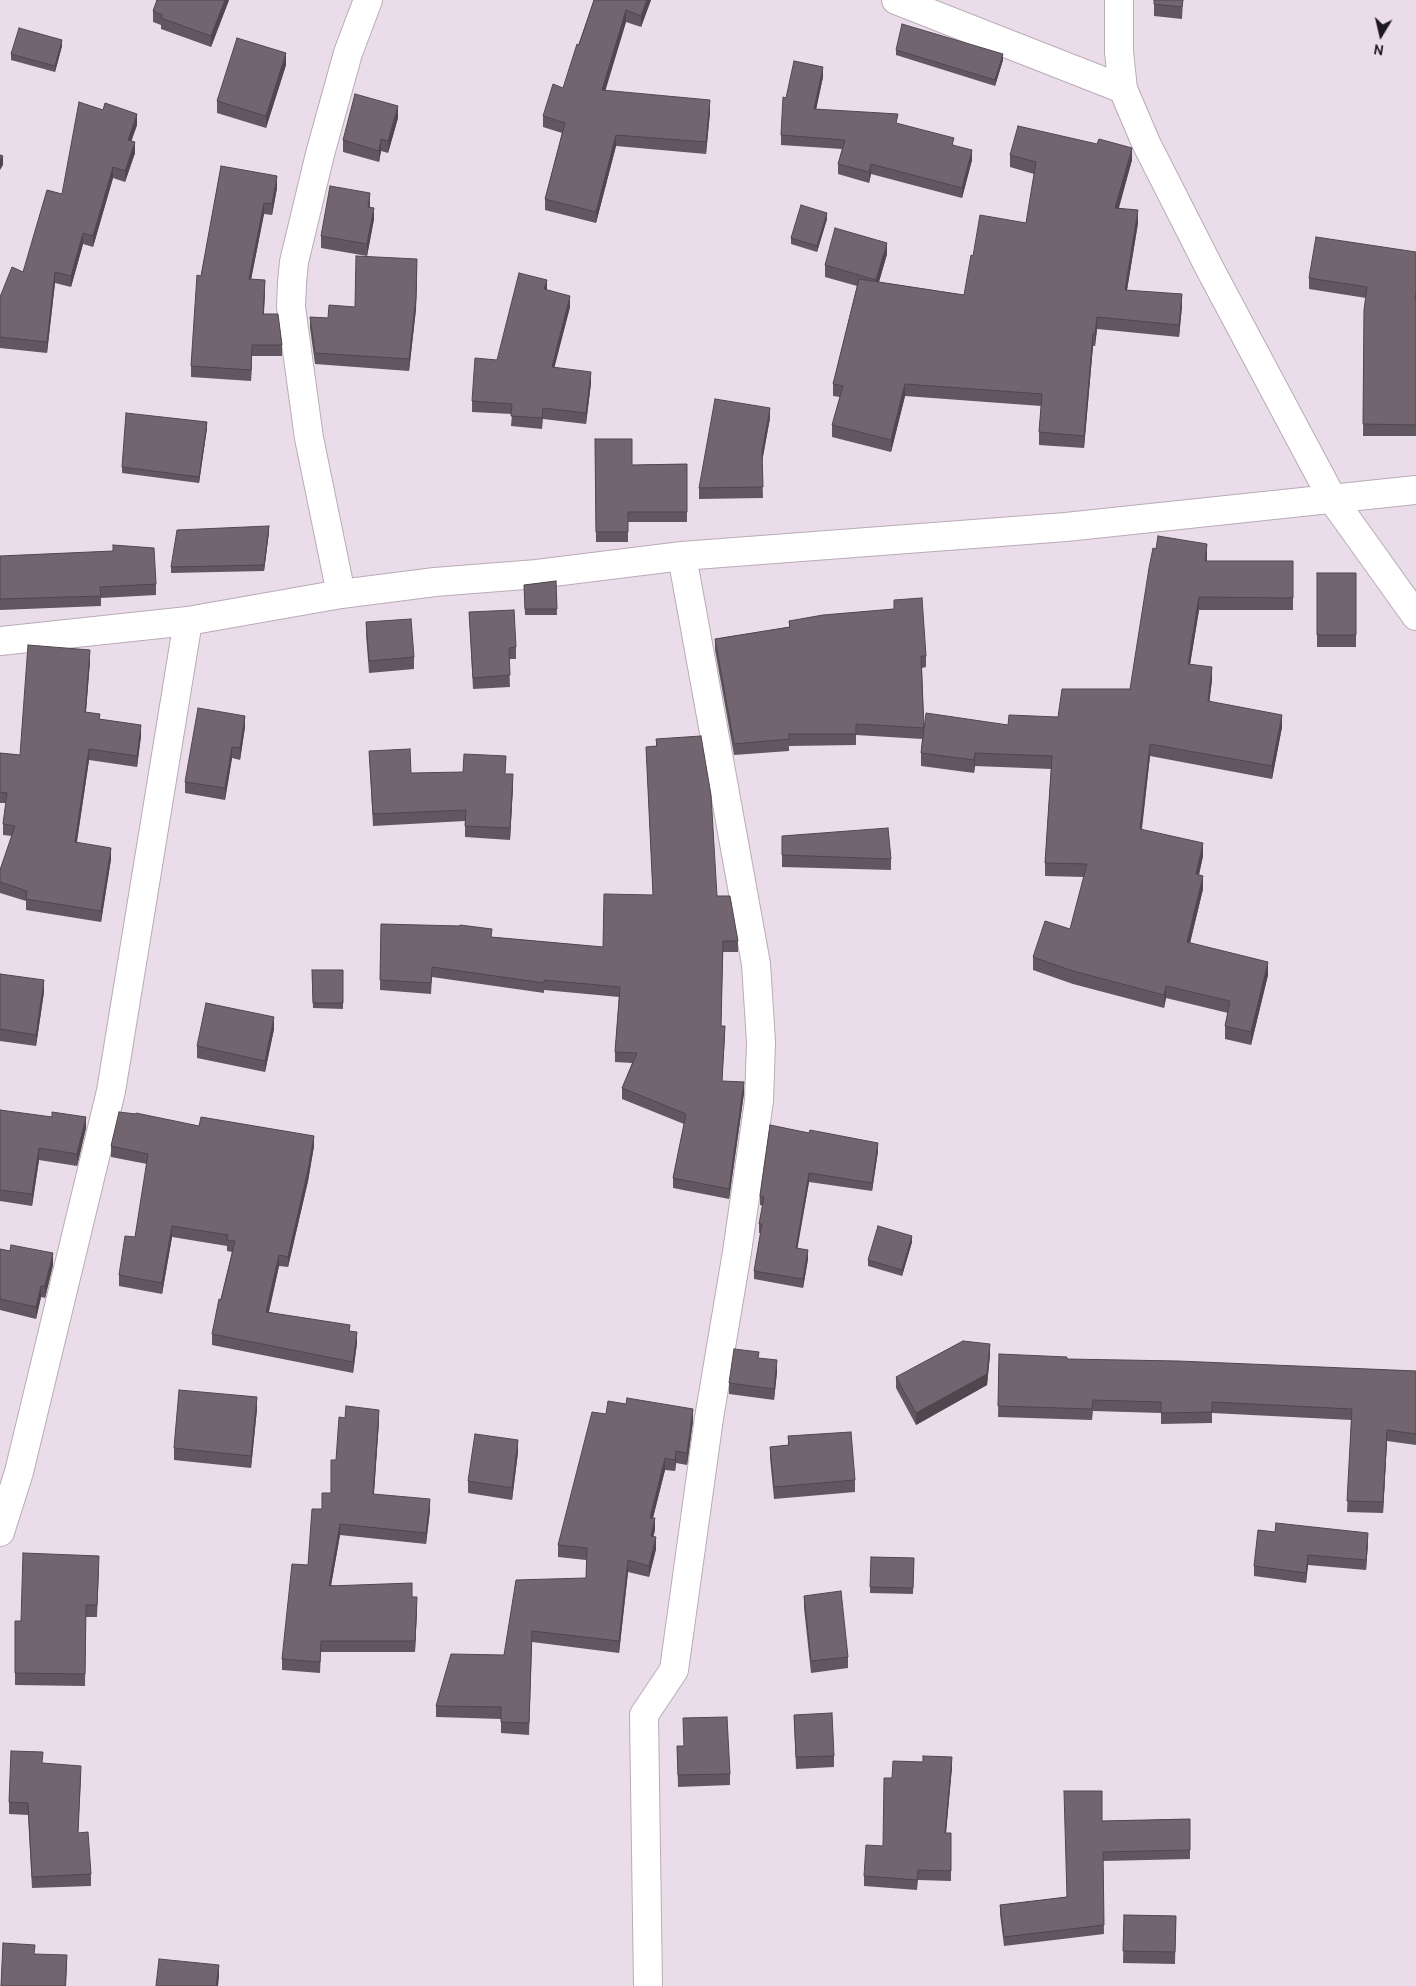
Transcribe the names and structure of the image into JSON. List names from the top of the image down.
{
  "north": "bottom"
}
